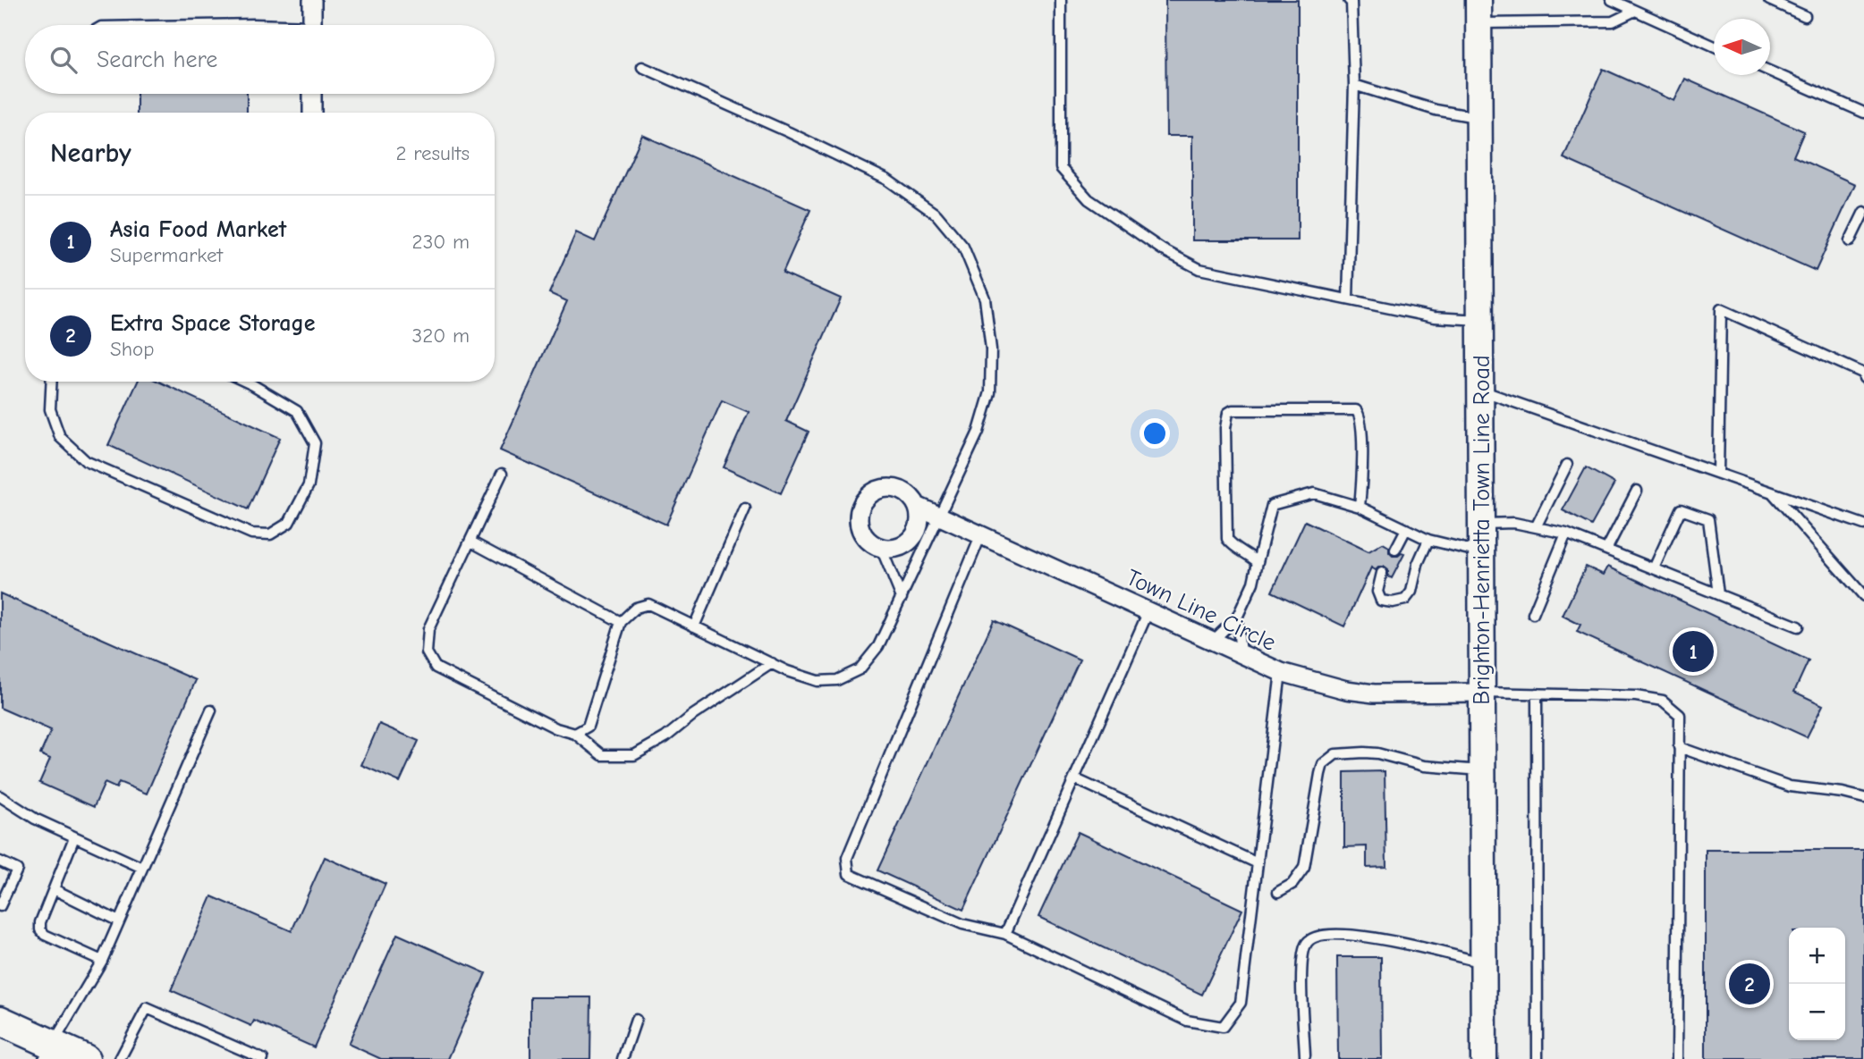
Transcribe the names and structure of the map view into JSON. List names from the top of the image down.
{
  "streets": {
    "street": ["Brighton-Henrietta Town Line Road", "Town Line Circle"]
  },
  "crossings": [
    ["Brighton-Henrietta Town Line Road", "Town Line Circle"]
  ],
  "north": "left",
  "page": {
    "search": "Search here",
    "heading": ["Nearby", "2 results"],
    "list": [
      {
        "mark": "1",
        "name": "Asia Food Market",
        "note": "Supermarket",
        "value": "230 m"
      },
      {
        "mark": "2",
        "name": "Extra Space Storage",
        "note": "Shop",
        "value": "320 m"
      }
    ],
    "pins": ["1", "2"],
    "map_buttons": ["+", "−"]
  }
}
